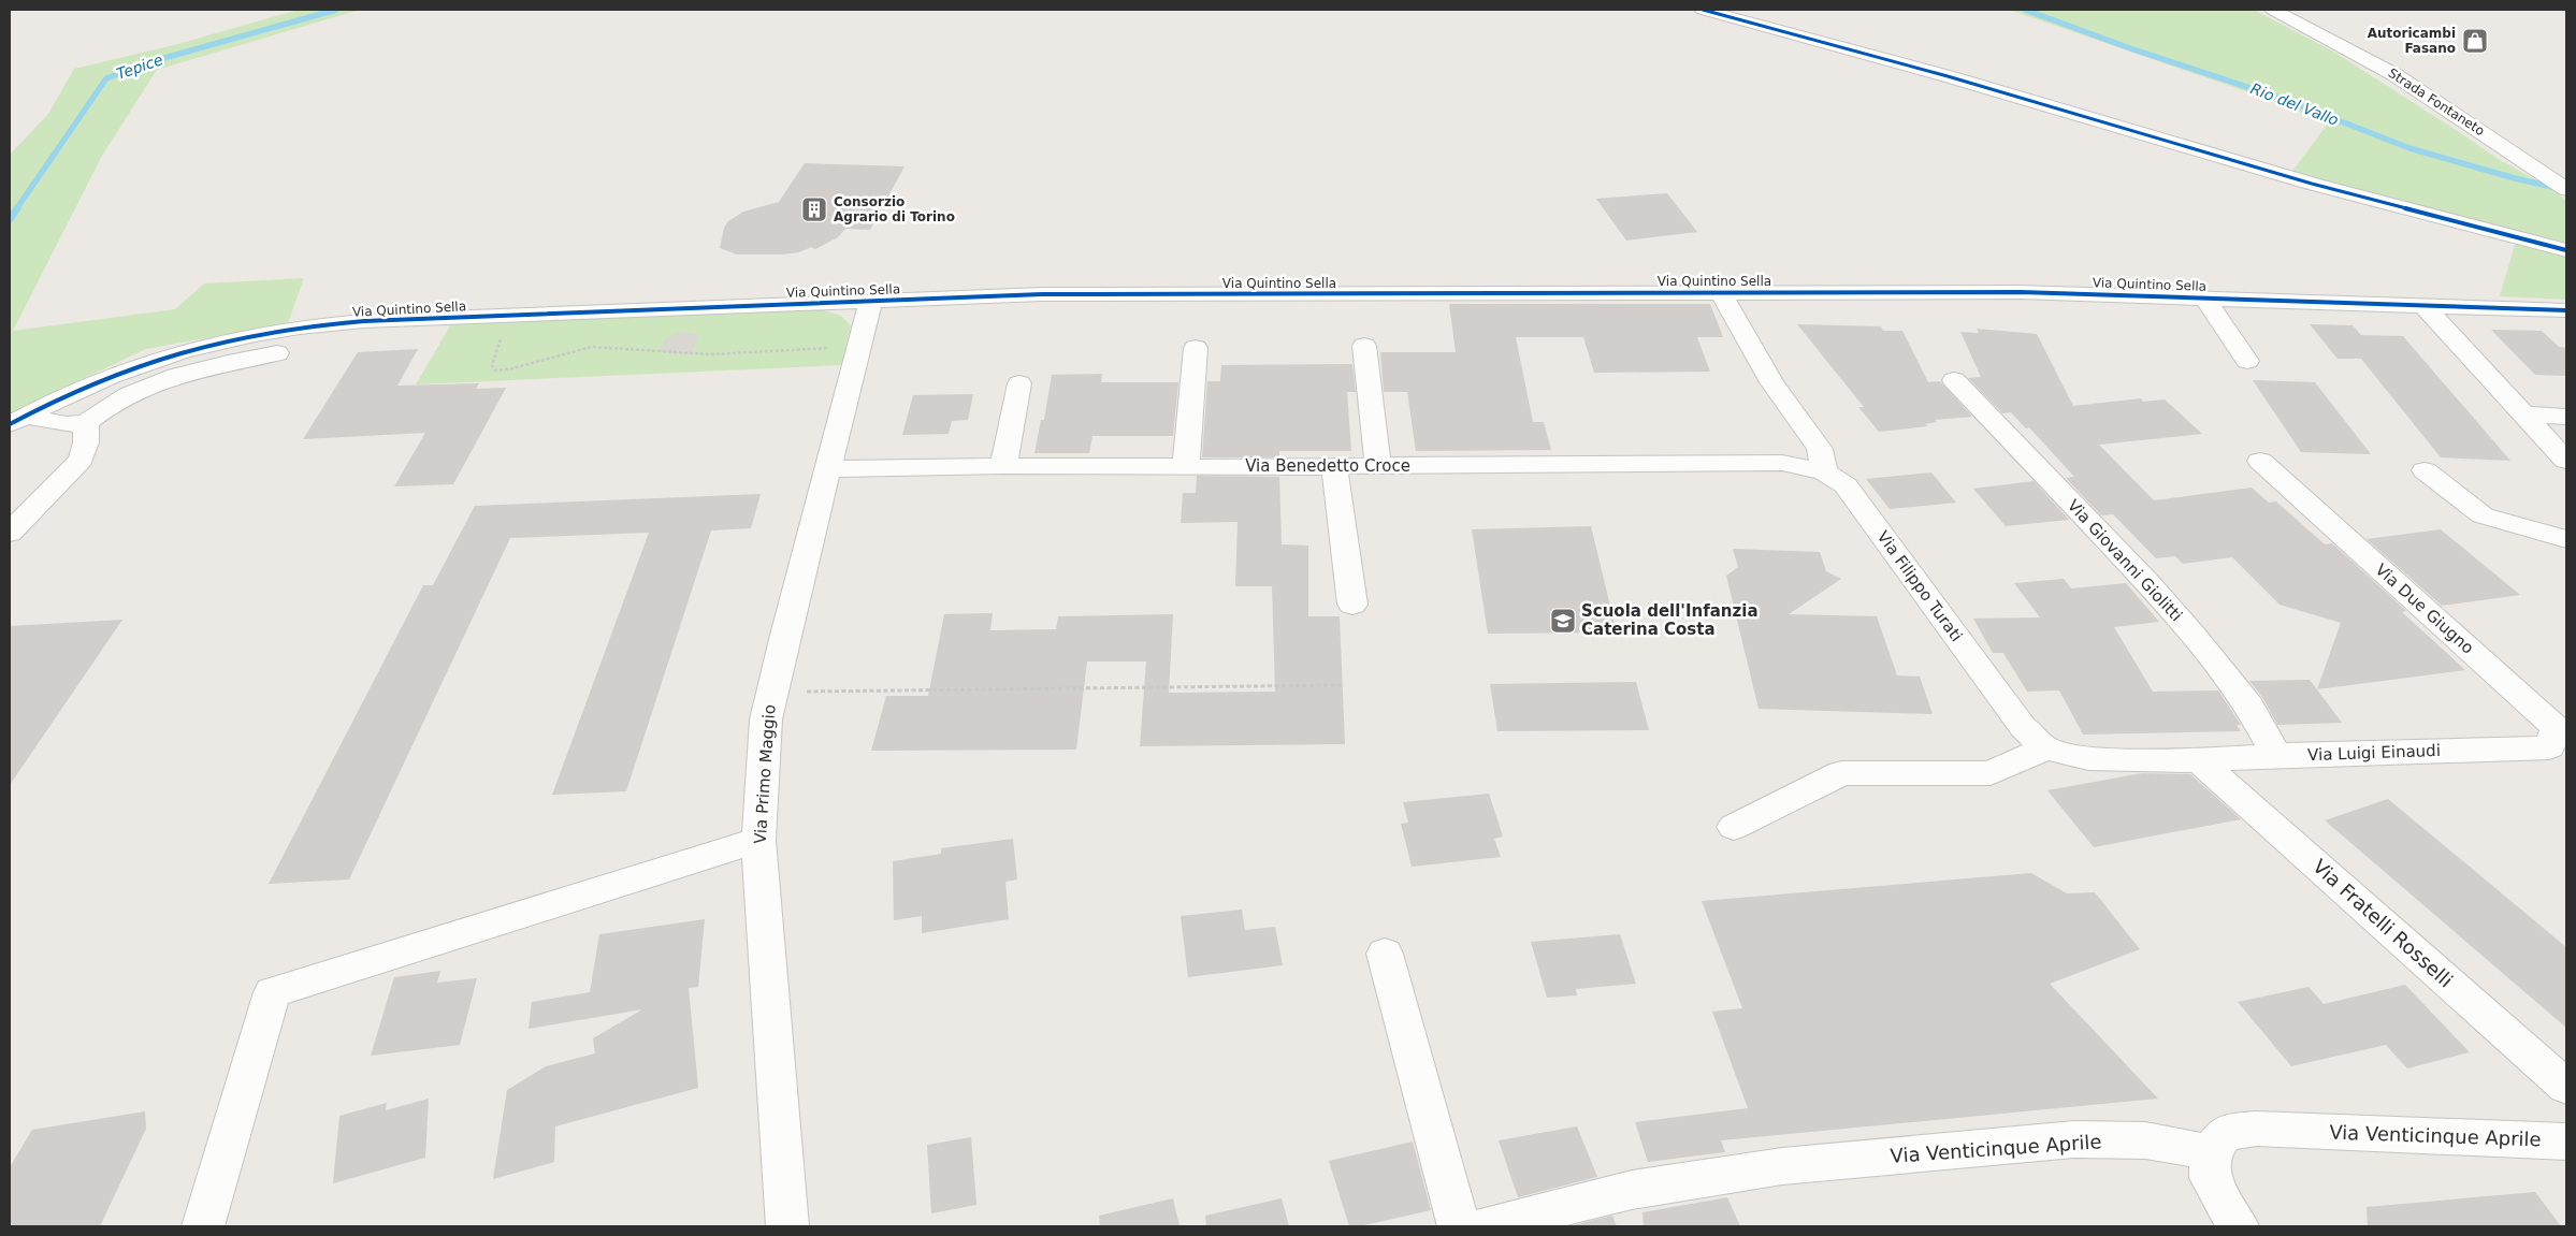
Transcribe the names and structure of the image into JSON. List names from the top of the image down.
{
  "streets": {
    "street": [
      "Strada Fontaneto",
      "Via Quintino Sella",
      "Via Benedetto Croce",
      "Via Giovanni Giolitti",
      "Via Filippo Turati",
      "Via Due Giugno",
      "Via Luigi Einaudi",
      "Via Primo Maggio",
      "Via Fratelli Rosselli",
      "Via Venticinque Aprile"
    ]
  },
  "crossings": [
    ["Via Quintino Sella", "Via Primo Maggio"],
    ["Via Benedetto Croce", "Via Filippo Turati"],
    ["Via Benedetto Croce", "Via Primo Maggio"],
    ["Via Giovanni Giolitti", "Via Luigi Einaudi"],
    ["Via Due Giugno", "Via Luigi Einaudi"],
    ["Via Luigi Einaudi", "Via Fratelli Rosselli"]
  ],
  "water": ["Tepice", "Rio del Vallo"],
  "places": {
    "shop": ["Autoricambi Fasano"],
    "building": ["Consorzio Agrario di Torino"],
    "school or university": ["Scuola dell'Infanzia Caterina Costa"]
  }
}
